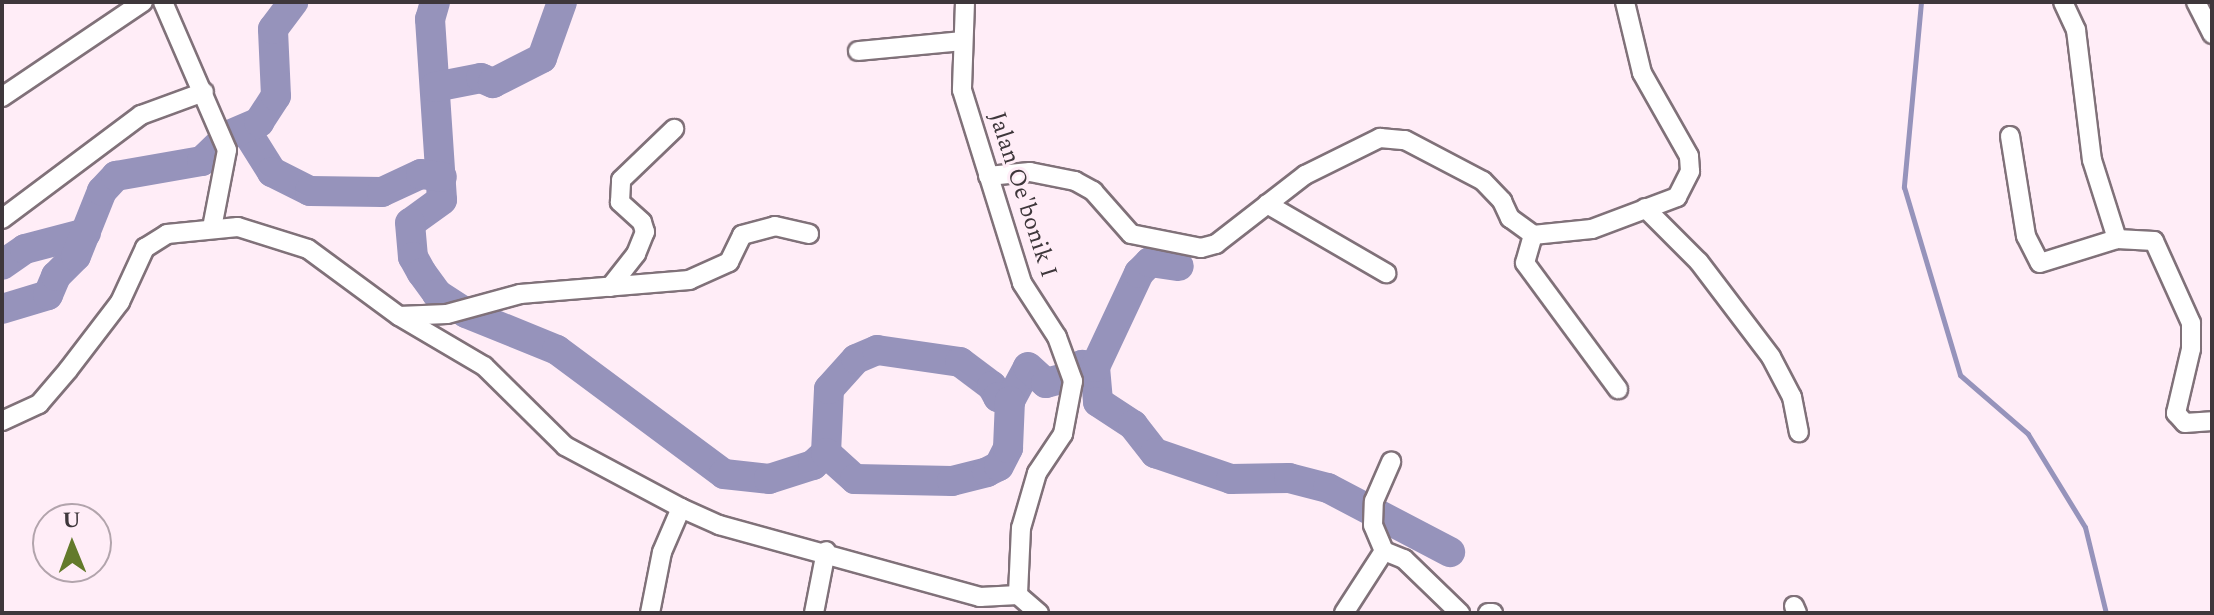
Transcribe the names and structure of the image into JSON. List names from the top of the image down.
{
  "streets": {
    "street": ["Jalan Oe'bonik I"]
  },
  "north": "top"
}
